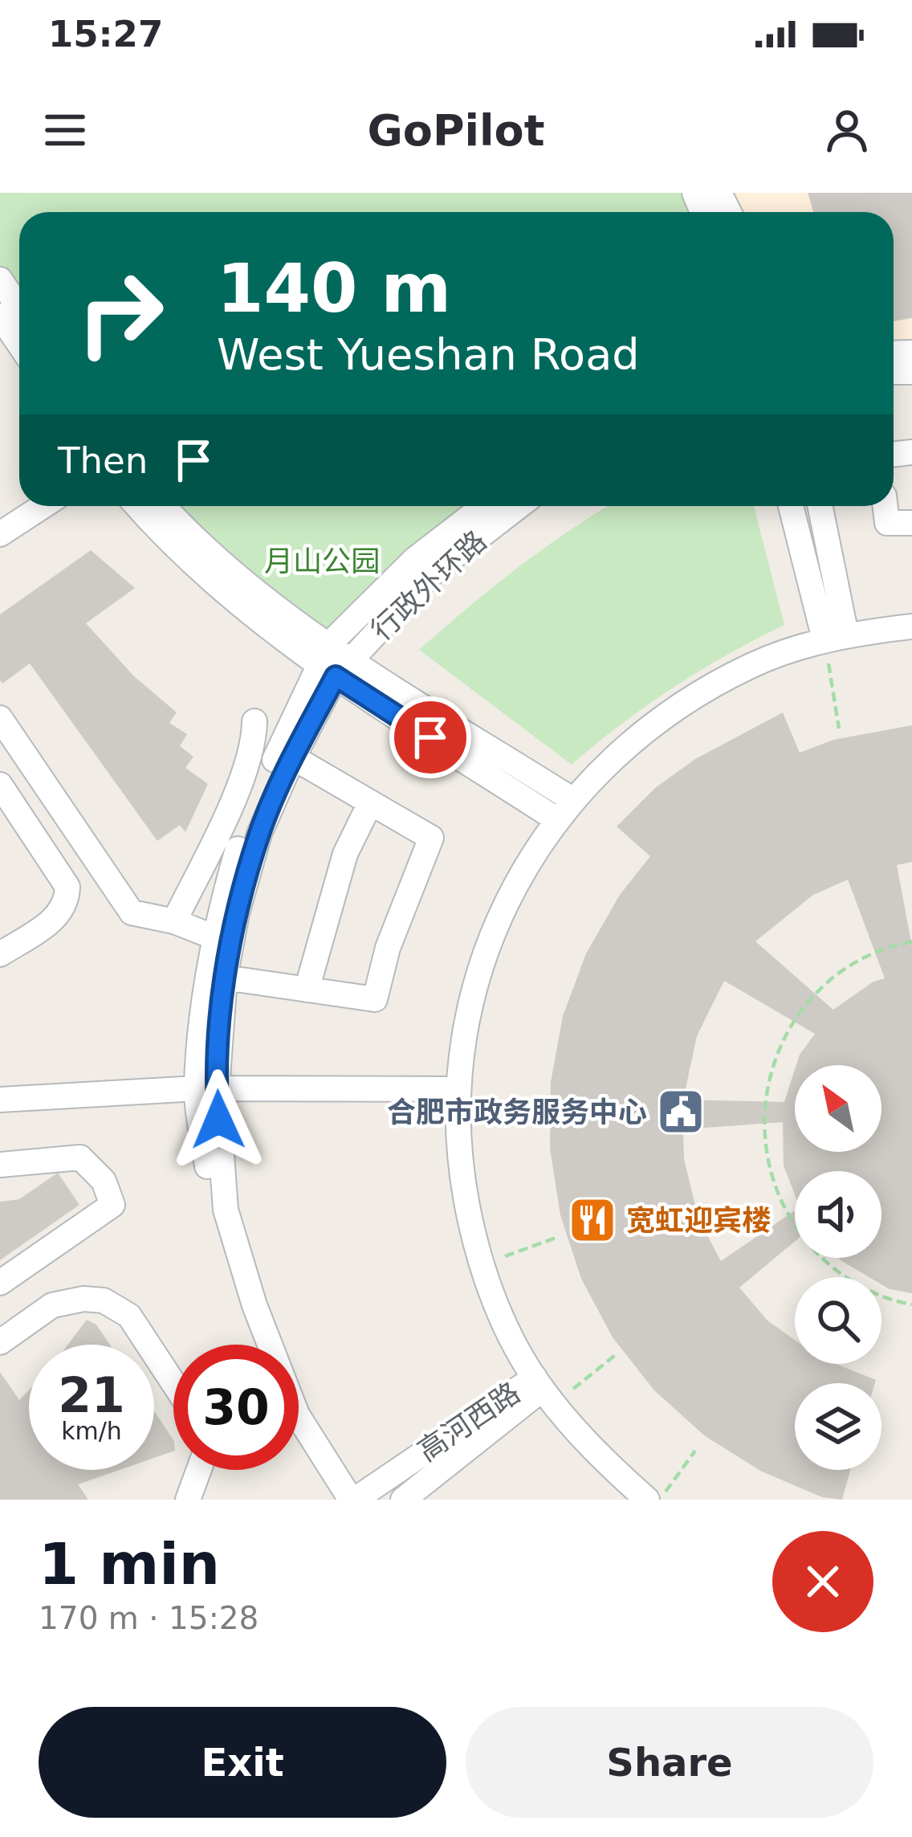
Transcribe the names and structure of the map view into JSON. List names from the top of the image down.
{
  "streets": {
    "street": ["行政外环路", "高河西路"]
  },
  "crossings": [
    ["行政外环路", "高河西路"]
  ],
  "parks": ["月山公园"],
  "places": {
    "public building": ["合肥市政务服务中心"],
    "restaurant": ["宽虹迎宾楼"]
  },
  "north": "top left",
  "page": {
    "status": "15:27",
    "header": "GoPilot",
    "turn": ["140 m", "West Yueshan Road"],
    "then": "Then",
    "speed": "21 km/h",
    "limit": "30",
    "heading": ["1 min", "170 m · 15:28"],
    "buttons": ["Exit", "Share"]
  }
}
